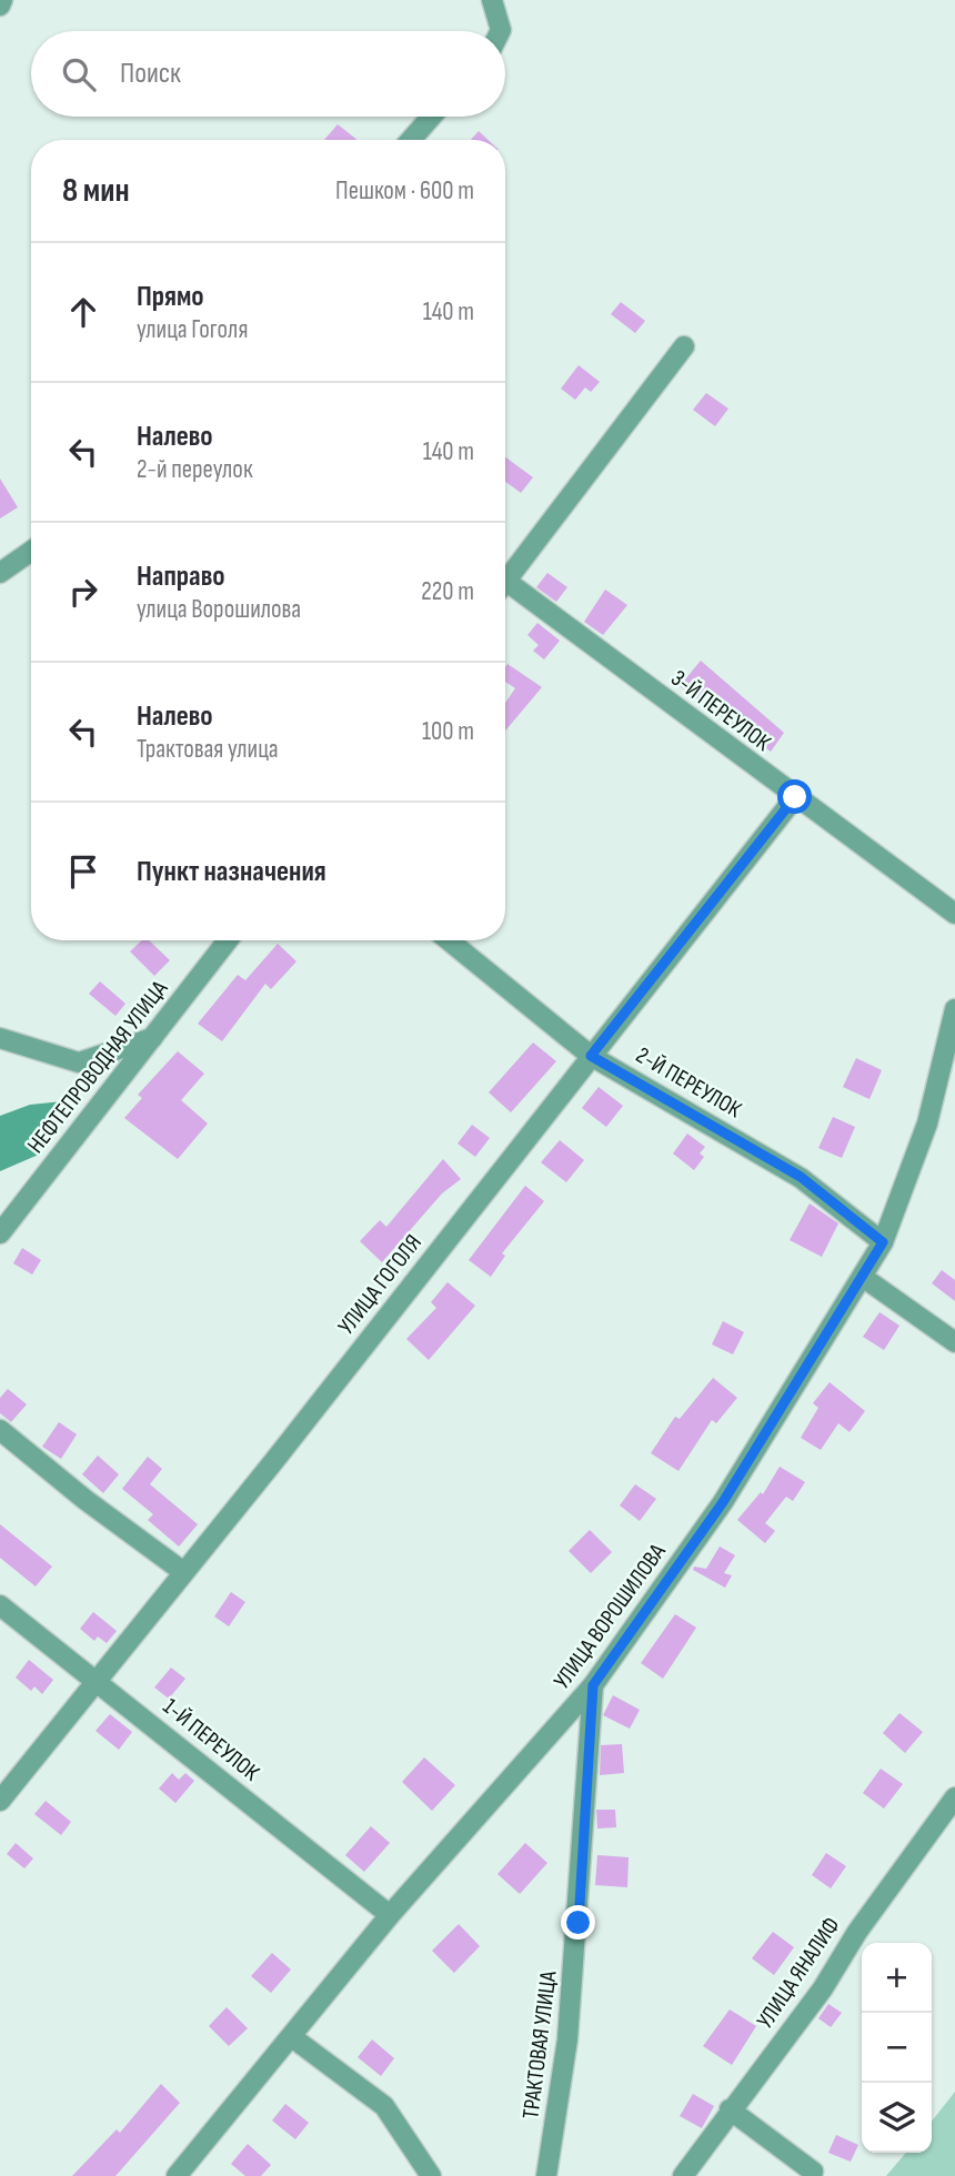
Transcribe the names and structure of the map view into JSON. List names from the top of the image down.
{
  "streets": {
    "street": [
      "3-Й ПЕРЕУЛОК",
      "НЕФТЕПРОВОДНАЯ УЛИЦА",
      "2-Й ПЕРЕУЛОК",
      "УЛИЦА ГОГОЛЯ",
      "УЛИЦА ВОРОШИЛОВА",
      "1-Й ПЕРЕУЛОК",
      "УЛИЦА ЯНАЛИФ",
      "ТРАКТОВАЯ УЛИЦА"
    ]
  },
  "crossings": [
    ["3-Й ПЕРЕУЛОК", "УЛИЦА ГОГОЛЯ"],
    ["2-Й ПЕРЕУЛОК", "УЛИЦА ГОГОЛЯ"],
    ["2-Й ПЕРЕУЛОК", "УЛИЦА ВОРОШИЛОВА"],
    ["УЛИЦА ГОГОЛЯ", "1-Й ПЕРЕУЛОК"],
    ["УЛИЦА ВОРОШИЛОВА", "1-Й ПЕРЕУЛОК"],
    ["УЛИЦА ВОРОШИЛОВА", "ТРАКТОВАЯ УЛИЦА"]
  ],
  "page": {
    "search": "Поиск",
    "heading": ["8 мин", "Пешком · 600 m"],
    "list": [
      ["Прямо", "улица Гоголя", "140 m"],
      ["Налево", "2-й переулок", "140 m"],
      ["Направо", "улица Ворошилова", "220 m"],
      ["Налево", "Трактовая улица", "100 m"],
      "Пункт назначения"
    ],
    "map_buttons": ["+", "−"]
  }
}
